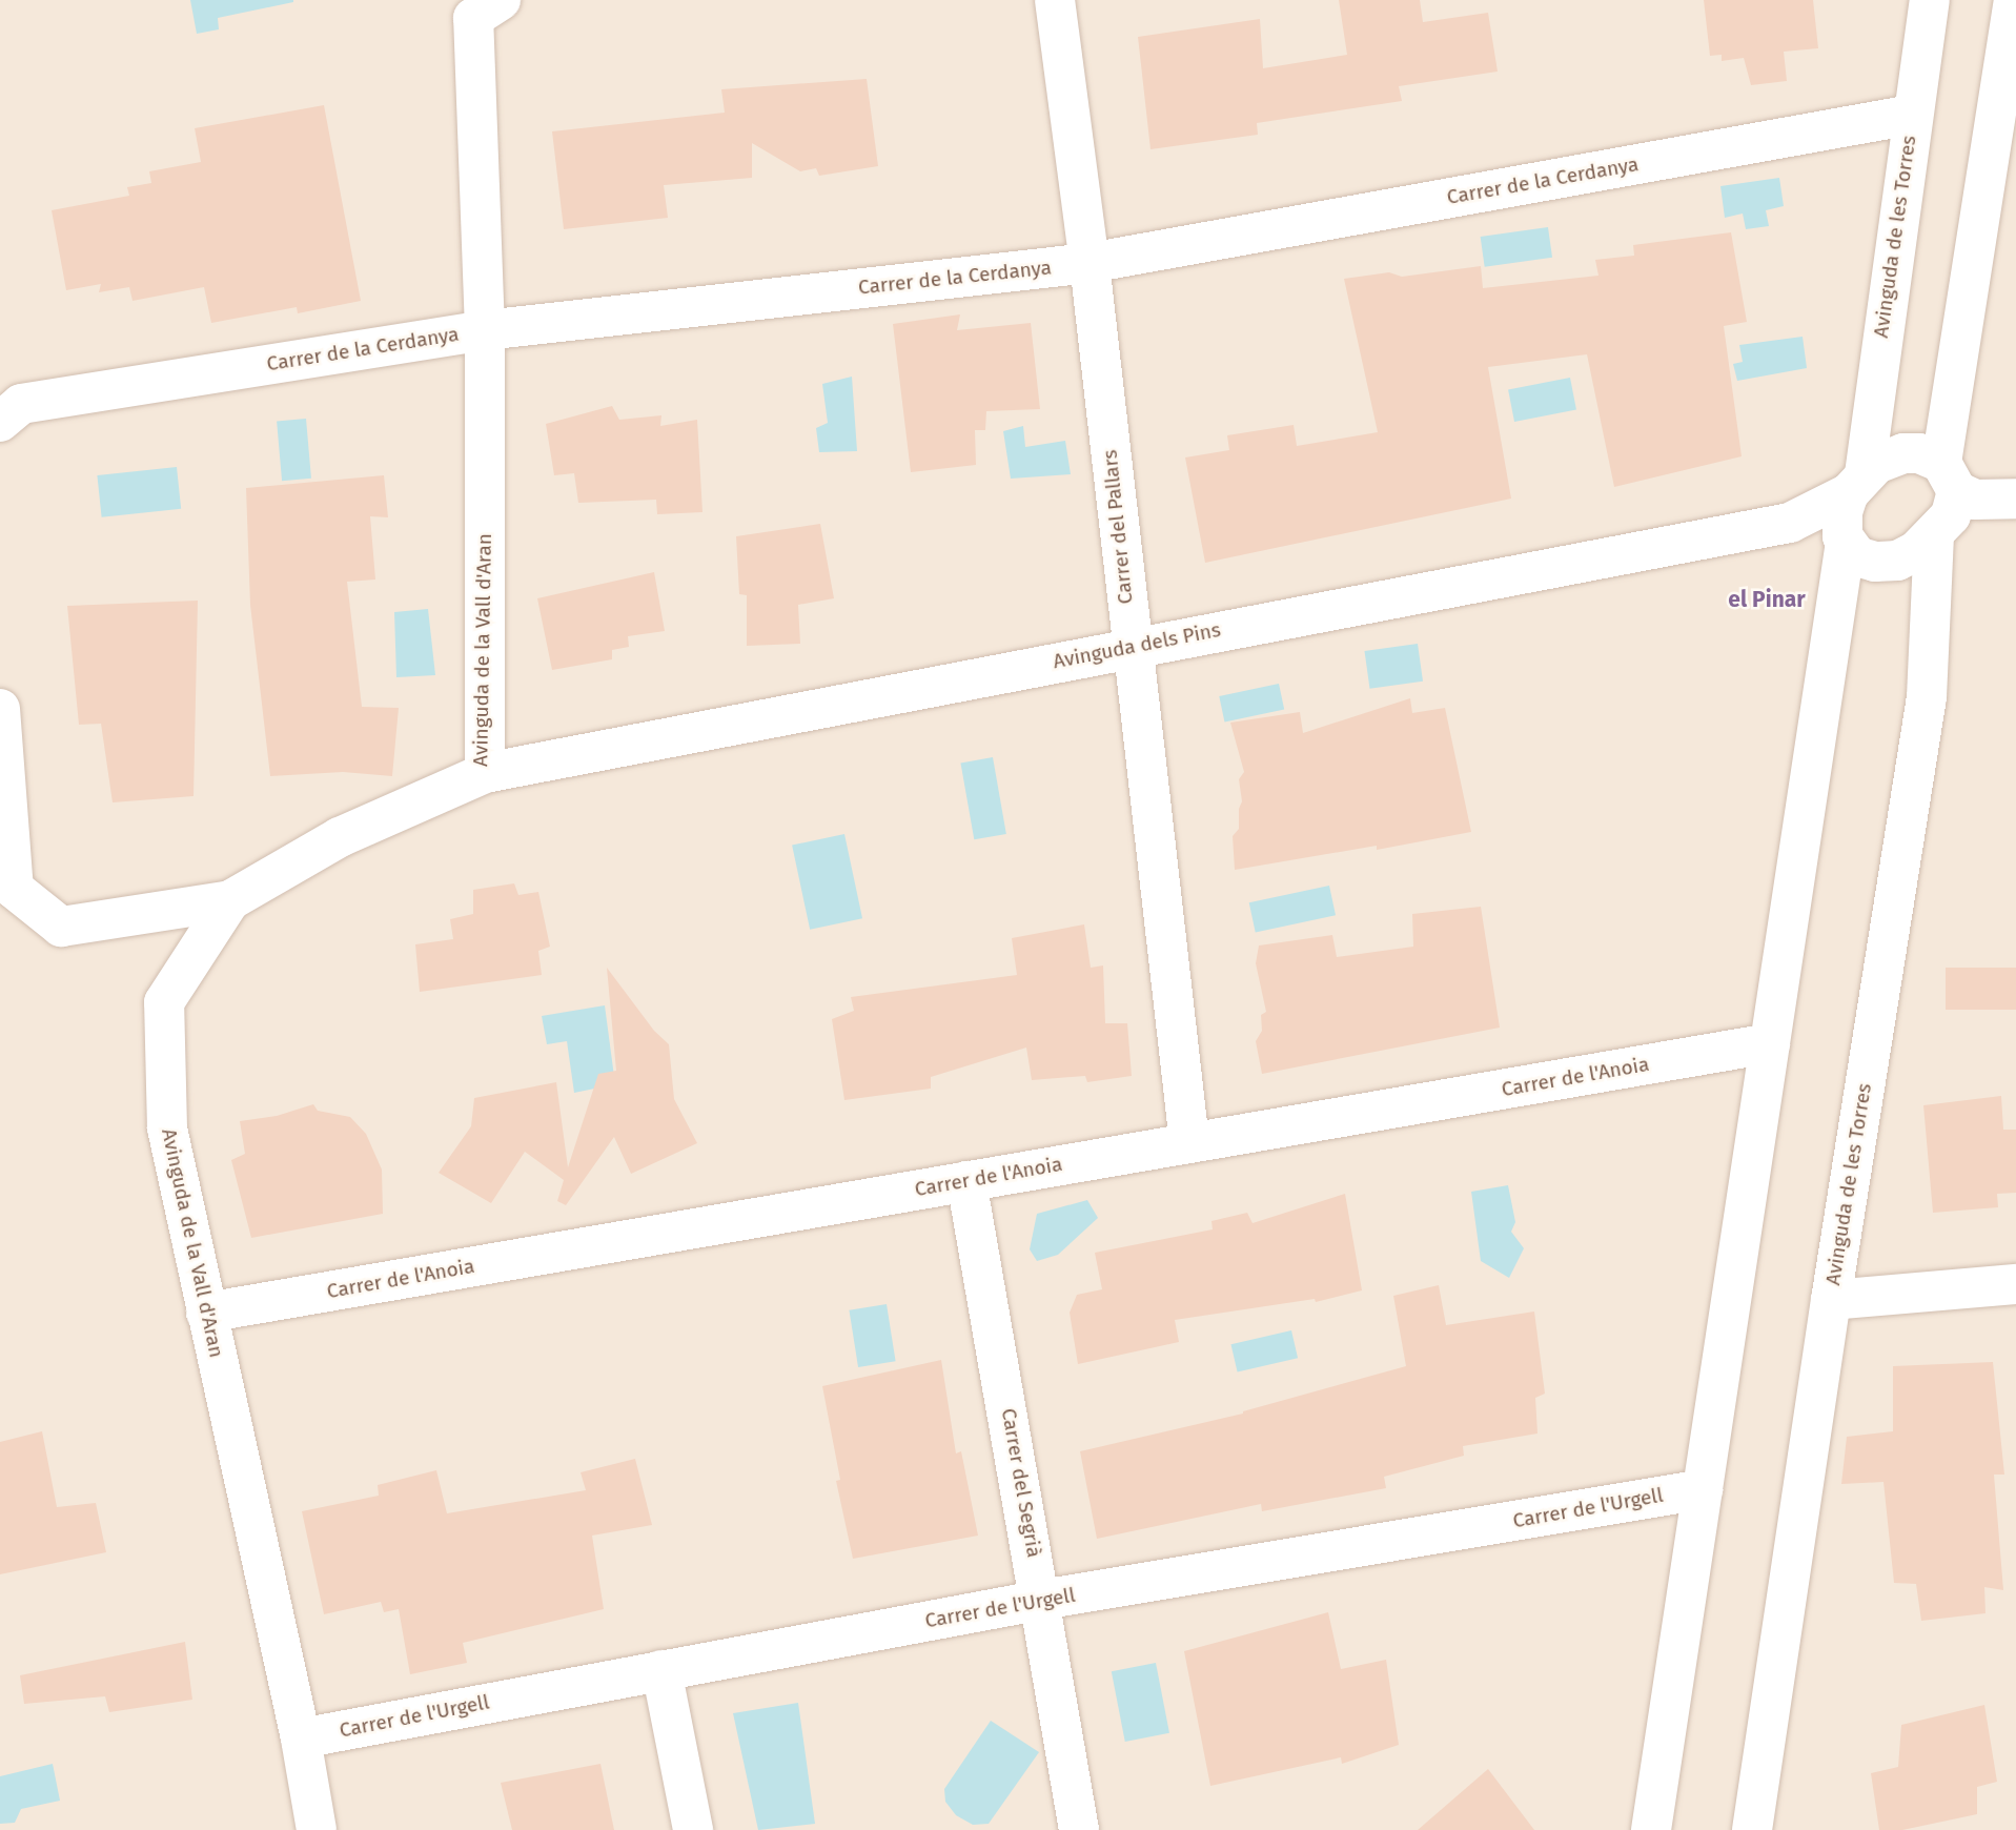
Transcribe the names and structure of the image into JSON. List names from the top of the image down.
{
  "streets": {
    "street": [
      "Carrer de la Cerdanya",
      "Avinguda de les Torres",
      "Carrer del Pallars",
      "Avinguda dels Pins",
      "Avinguda de la Vall d'Aran",
      "Carrer de l'Anoia",
      "Carrer del Segrià",
      "Carrer de l'Urgell"
    ]
  },
  "crossings": [
    ["Carrer de la Cerdanya", "Avinguda de les Torres"],
    ["Carrer de la Cerdanya", "Carrer del Pallars"],
    ["Carrer de la Cerdanya", "Avinguda de la Vall d'Aran"],
    ["Avinguda de les Torres", "Avinguda dels Pins"],
    ["Carrer del Pallars", "Avinguda dels Pins"],
    ["Carrer del Pallars", "Carrer de l'Anoia"],
    ["Avinguda dels Pins", "Avinguda de la Vall d'Aran"],
    ["Avinguda de la Vall d'Aran", "Carrer de l'Anoia"],
    ["Avinguda de la Vall d'Aran", "Carrer de l'Urgell"],
    ["Carrer de l'Anoia", "Carrer del Segrià"],
    ["Carrer del Segrià", "Carrer de l'Urgell"]
  ],
  "districts": ["el Pinar"]
}
